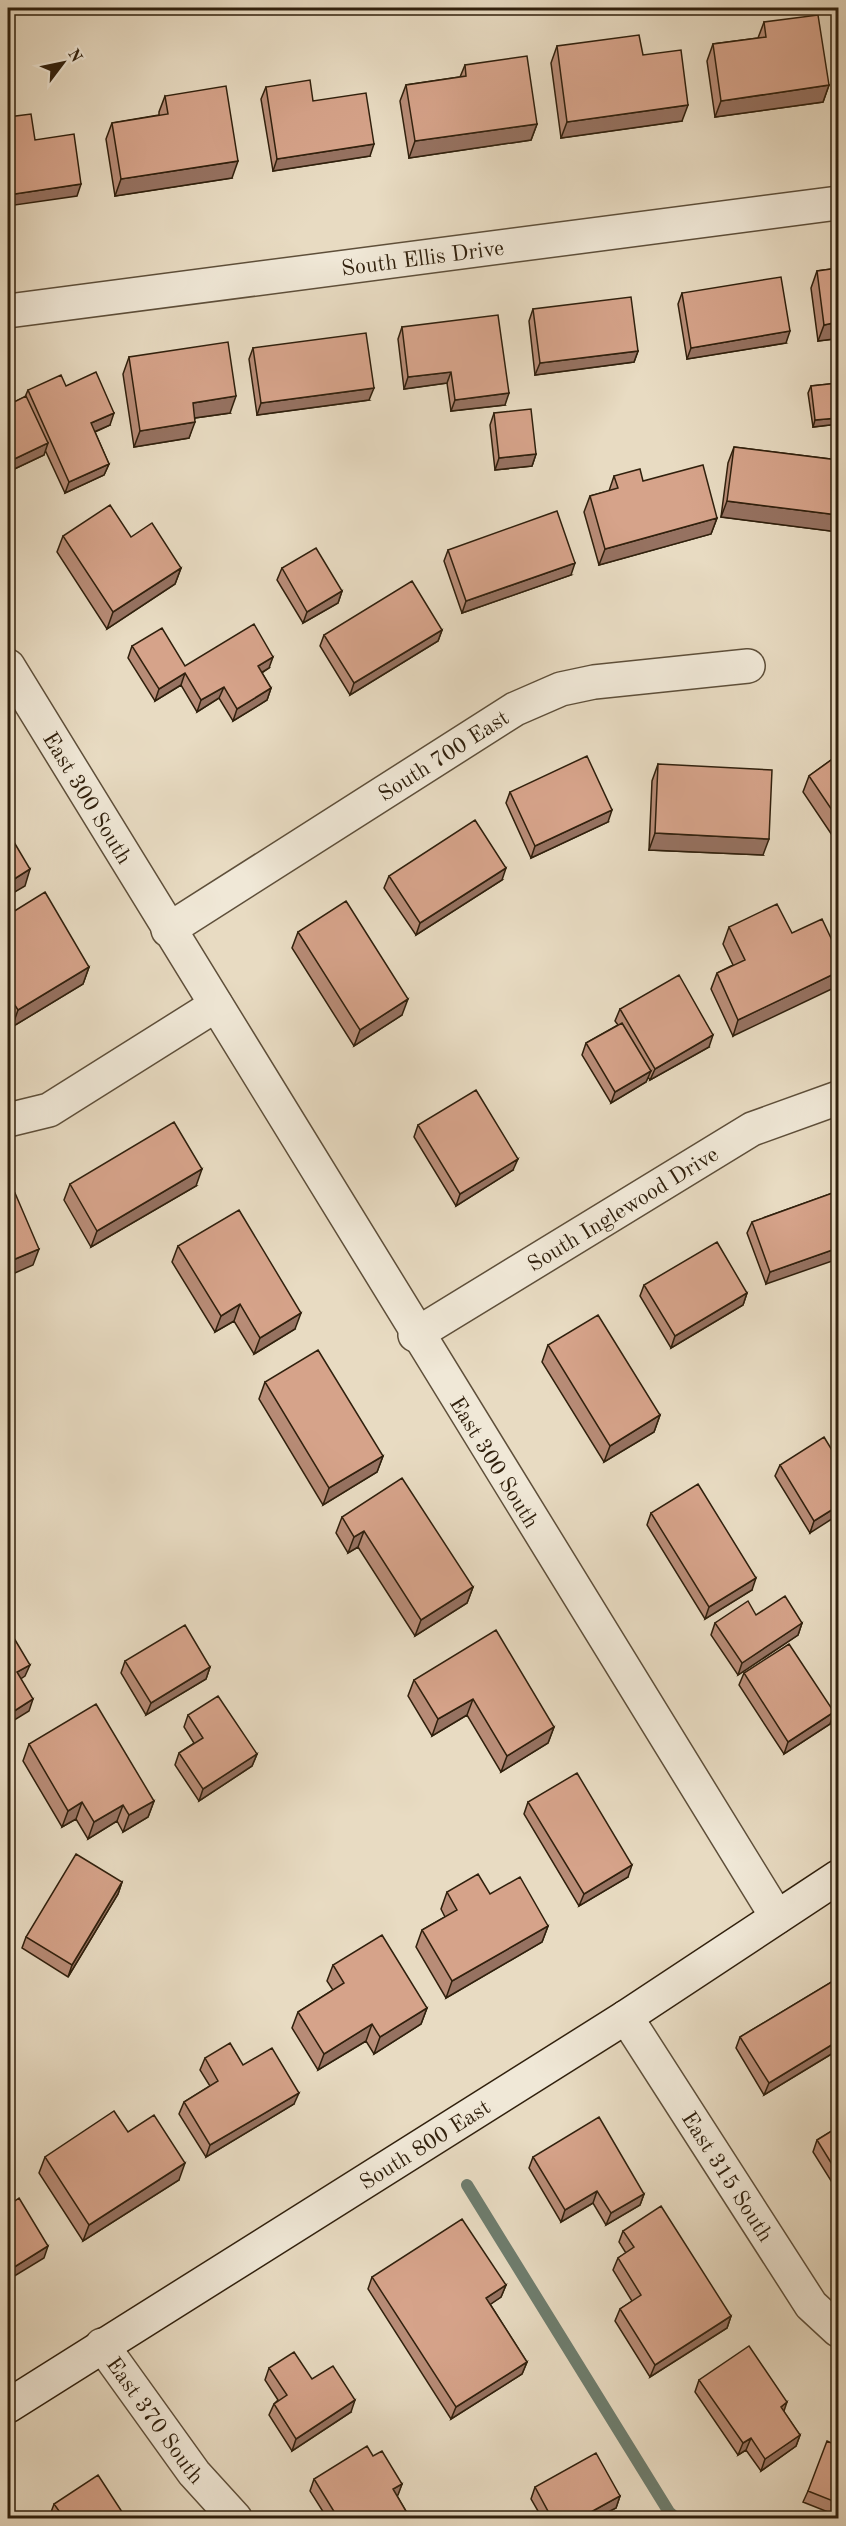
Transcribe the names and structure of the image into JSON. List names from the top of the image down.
{
  "streets": {
    "street": [
      "South Ellis Drive",
      "South 700 East",
      "East 300 South",
      "South Inglewood Drive",
      "South 800 East",
      "East 315 South",
      "East 370 South"
    ]
  },
  "crossings": [
    ["South 700 East", "East 300 South"],
    ["East 300 South", "South Inglewood Drive"],
    ["East 300 South", "South 800 East"],
    ["South 800 East", "East 315 South"],
    ["South 800 East", "East 370 South"]
  ],
  "north": "top right"
}
